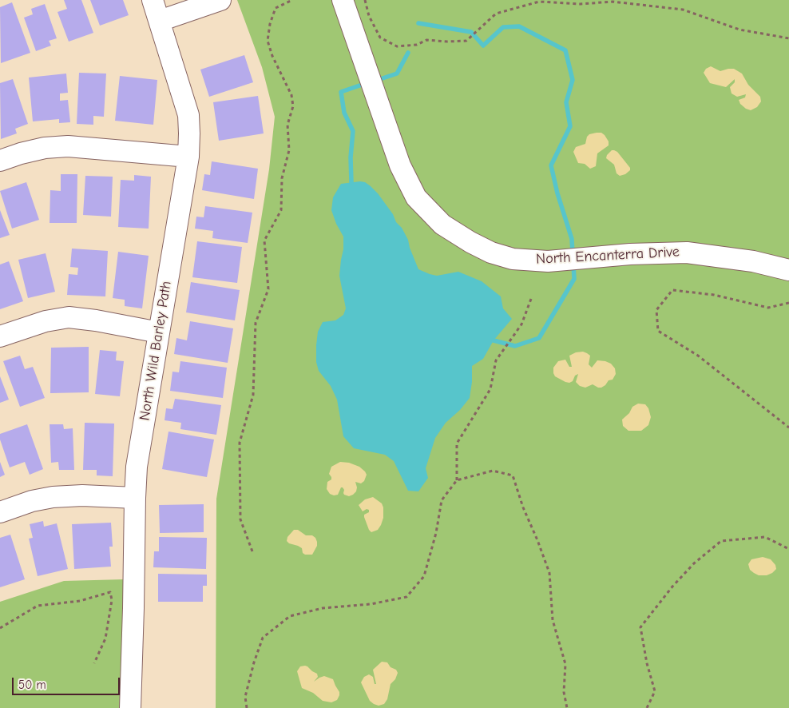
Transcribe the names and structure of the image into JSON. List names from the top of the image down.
{
  "streets": {
    "street": ["North Encanterra Drive", "North Wild Barley Path"]
  },
  "scale_bar": "50 m"
}
